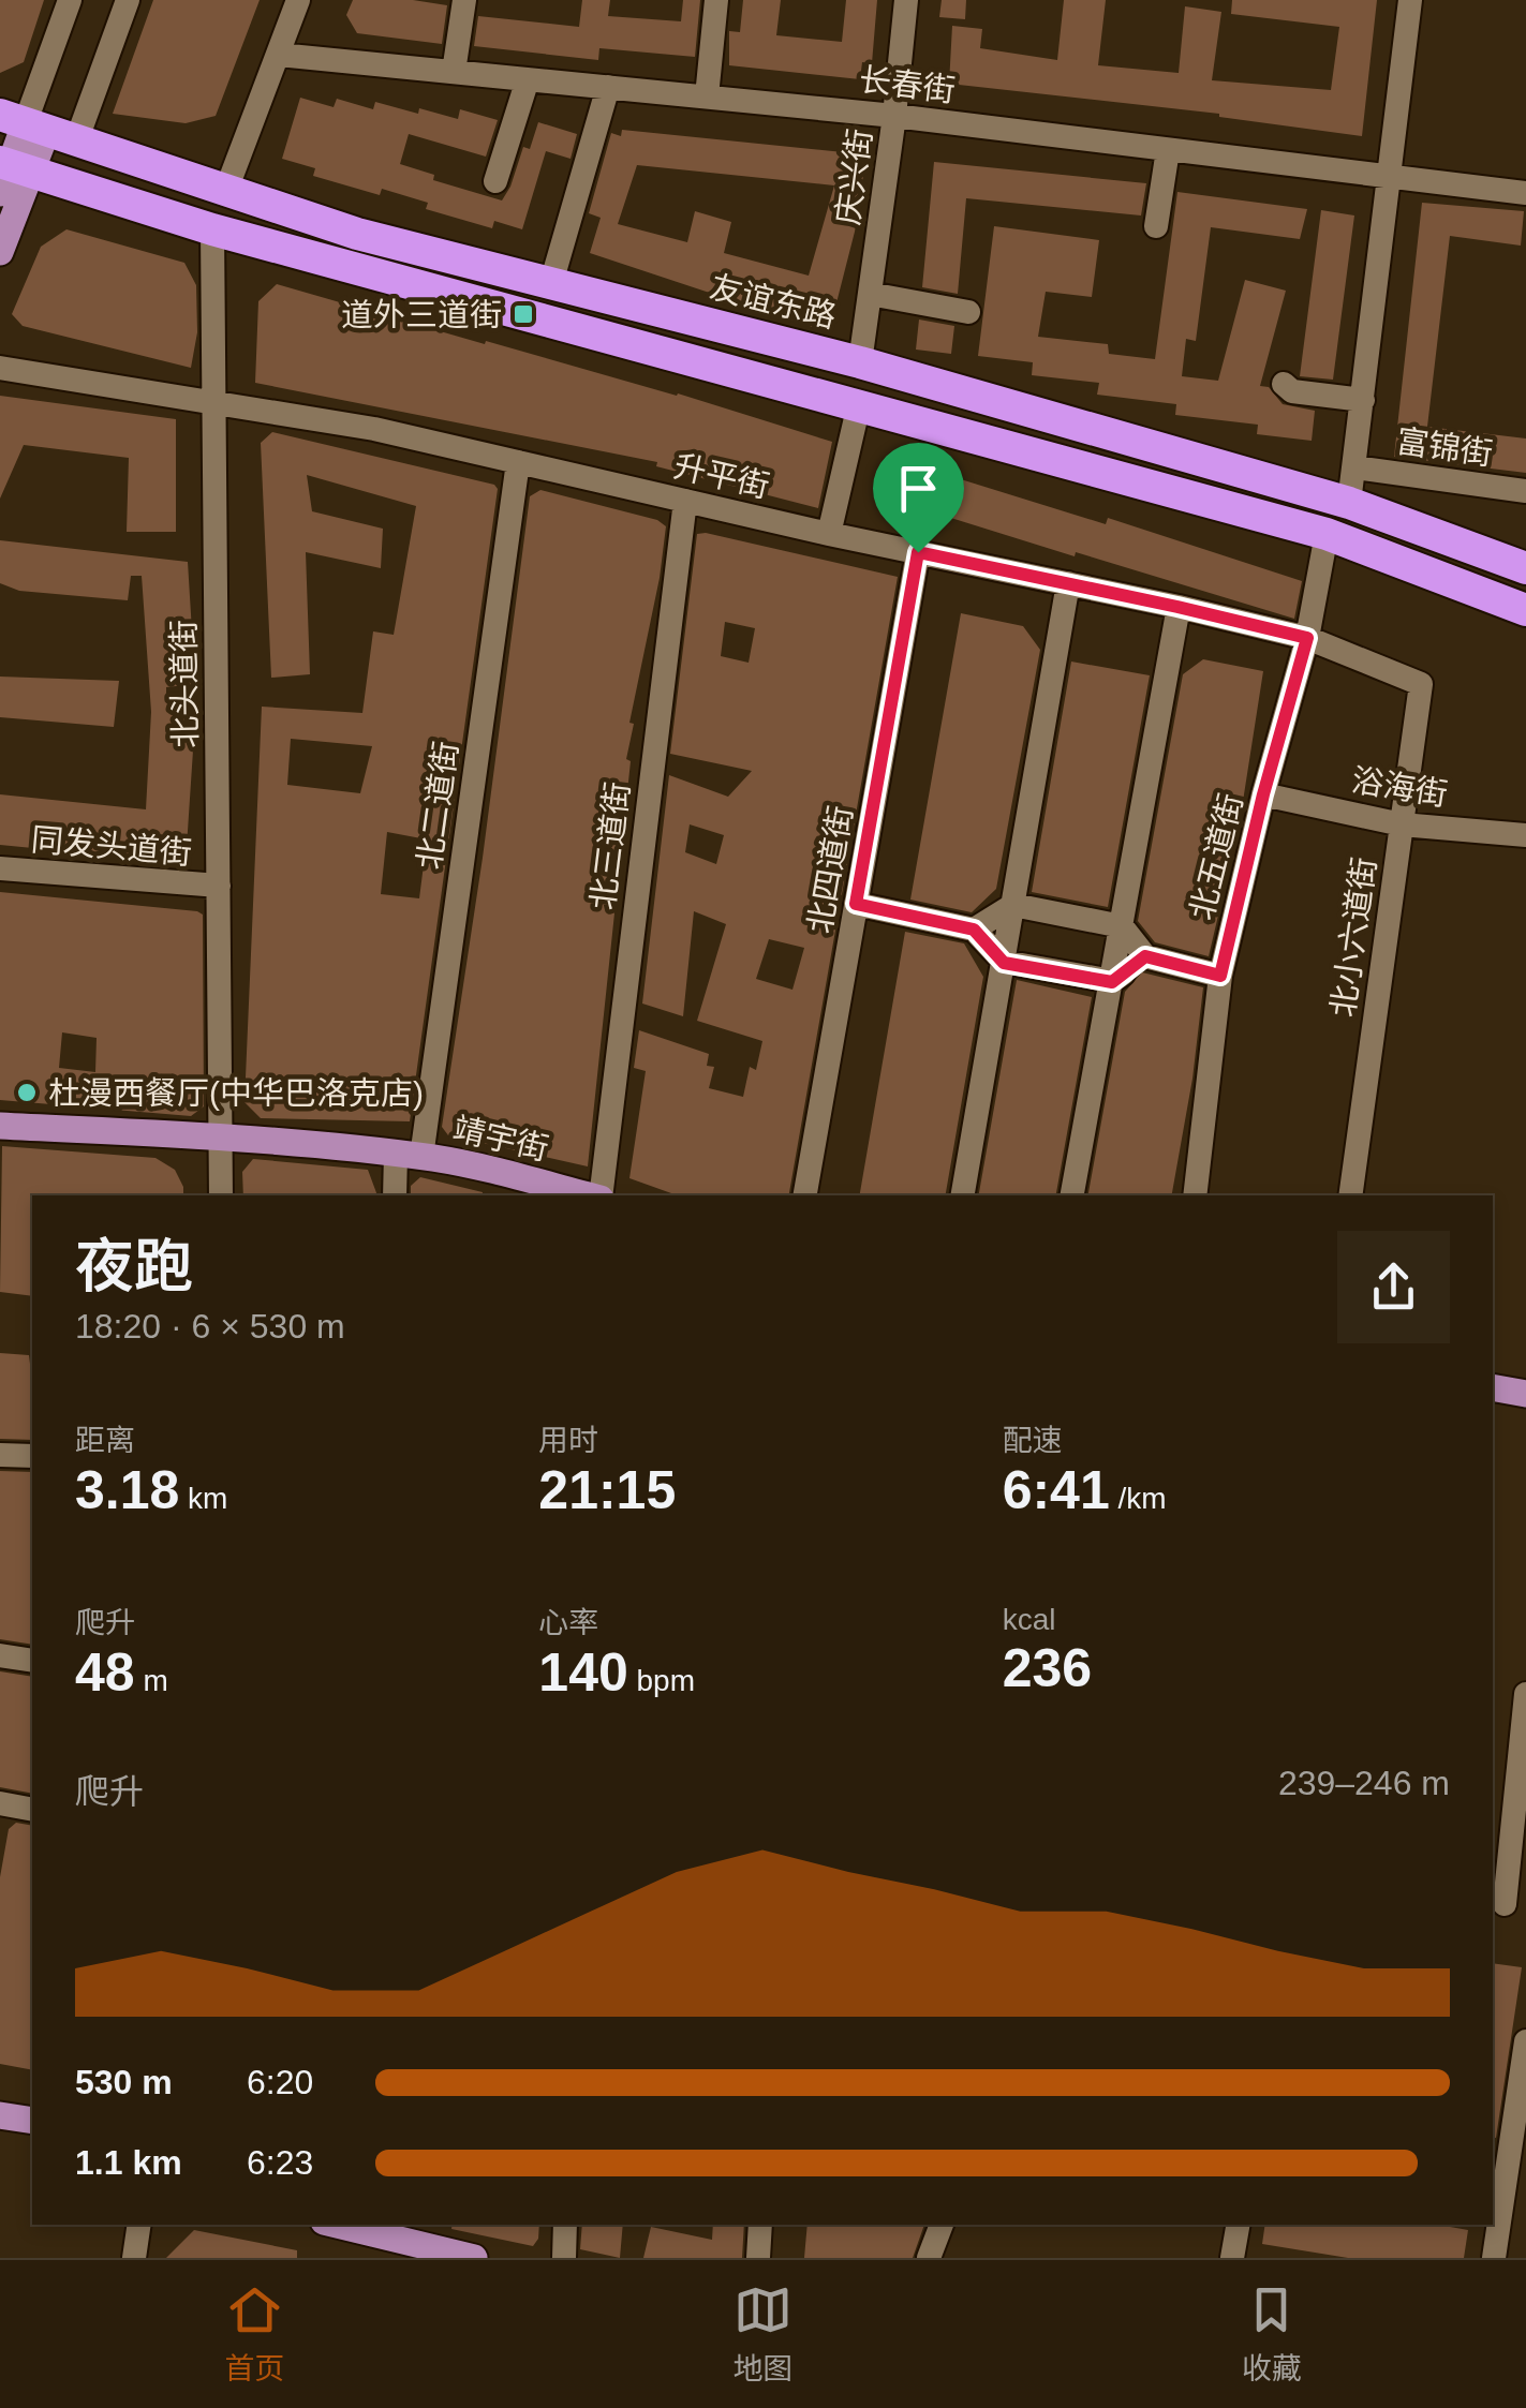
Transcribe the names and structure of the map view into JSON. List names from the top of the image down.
{
  "streets": {
    "highway": ["友谊东路"],
    "main road": ["靖宇街"],
    "street": [
      "长春街",
      "庆兴街",
      "富锦街",
      "升平街",
      "北头道街",
      "浴海街",
      "北二道街",
      "同发头道街",
      "北三道街",
      "北五道街",
      "北四道街",
      "北小六道街"
    ]
  },
  "crossings": [
    ["长春街", "庆兴街"],
    ["庆兴街", "友谊东路"],
    ["升平街", "北头道街"],
    ["升平街", "北二道街"],
    ["升平街", "北三道街"],
    ["升平街", "北五道街"],
    ["升平街", "北四道街"],
    ["升平街", "北小六道街"],
    ["北头道街", "同发头道街"],
    ["北头道街", "靖宇街"],
    ["浴海街", "北五道街"],
    ["浴海街", "北小六道街"],
    ["北二道街", "靖宇街"]
  ],
  "places": {
    "transit": ["道外三道街"],
    "other": ["杜漫西餐厅(中华巴洛克店)"]
  },
  "page": {
    "heading": ["夜跑", "18:20 · 6 × 530 m"],
    "stats": [
      ["距离", "3.18 km"],
      ["用时", "21:15"],
      ["配速", "6:41 /km"],
      ["爬升", "48 m"],
      ["心率", "140 bpm"],
      ["kcal", "236"]
    ],
    "chart": ["爬升", "239–246 m"],
    "list": [
      {
        "name": "530 m",
        "note": "6:20"
      },
      {
        "name": "1.1 km",
        "note": "6:23"
      }
    ],
    "tabs": ["首页", "地图", "收藏"]
  }
}
